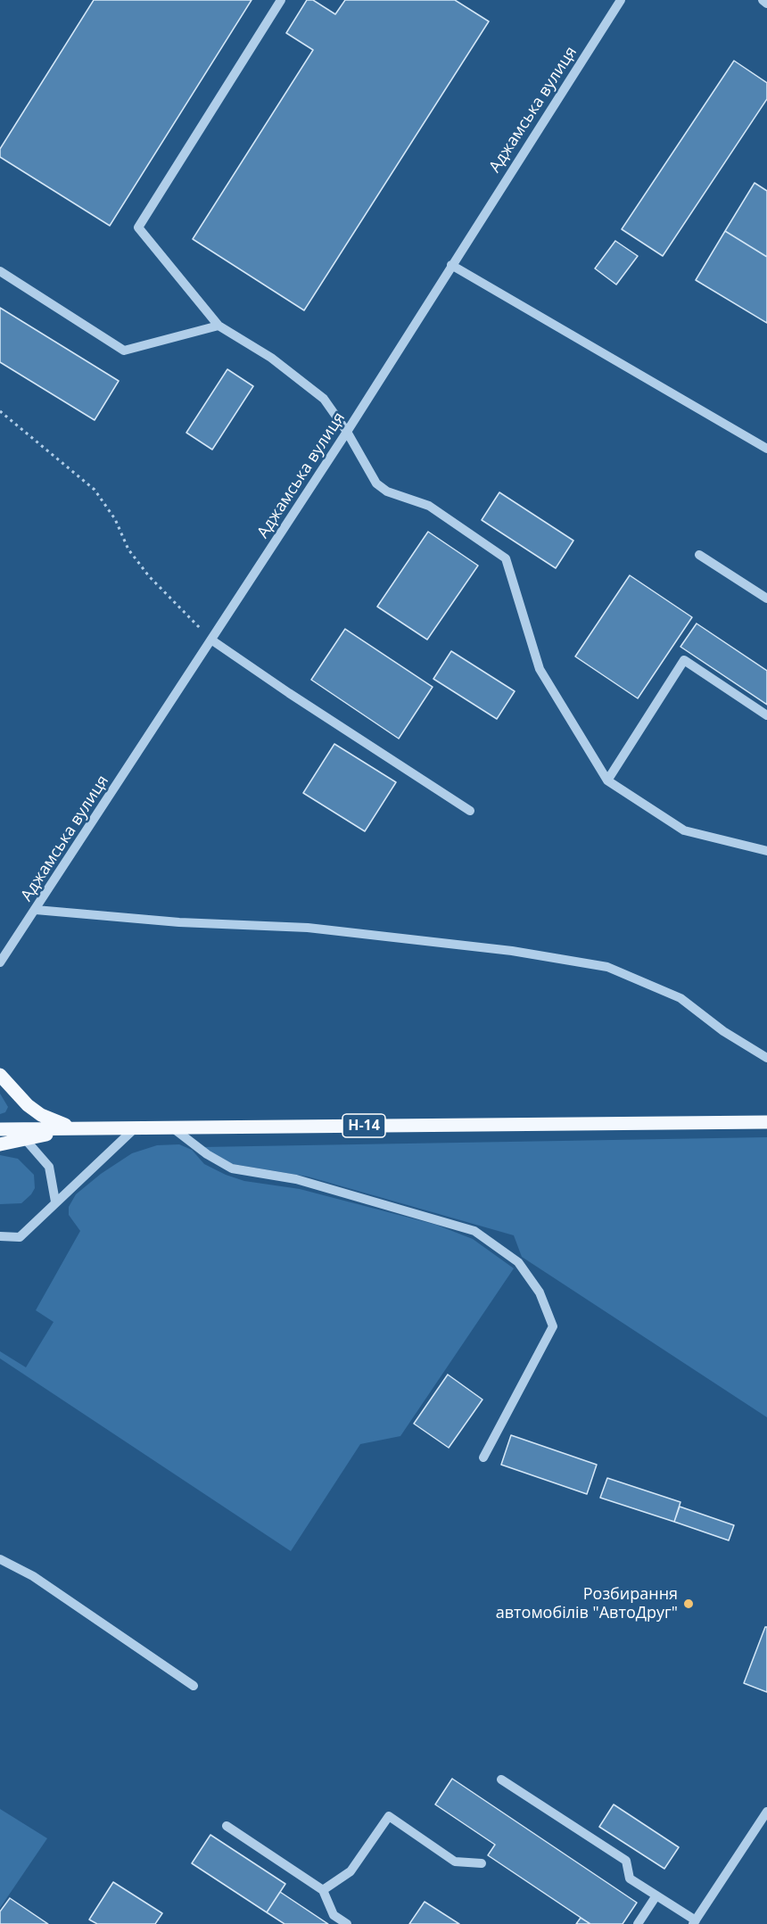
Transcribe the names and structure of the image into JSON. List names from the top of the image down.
{
  "streets": {
    "main road": ["Н-14"],
    "street": ["Аджамська вулиця"]
  },
  "places": ["Розбирання автомобілів \"АвтоДруг\""]
}
